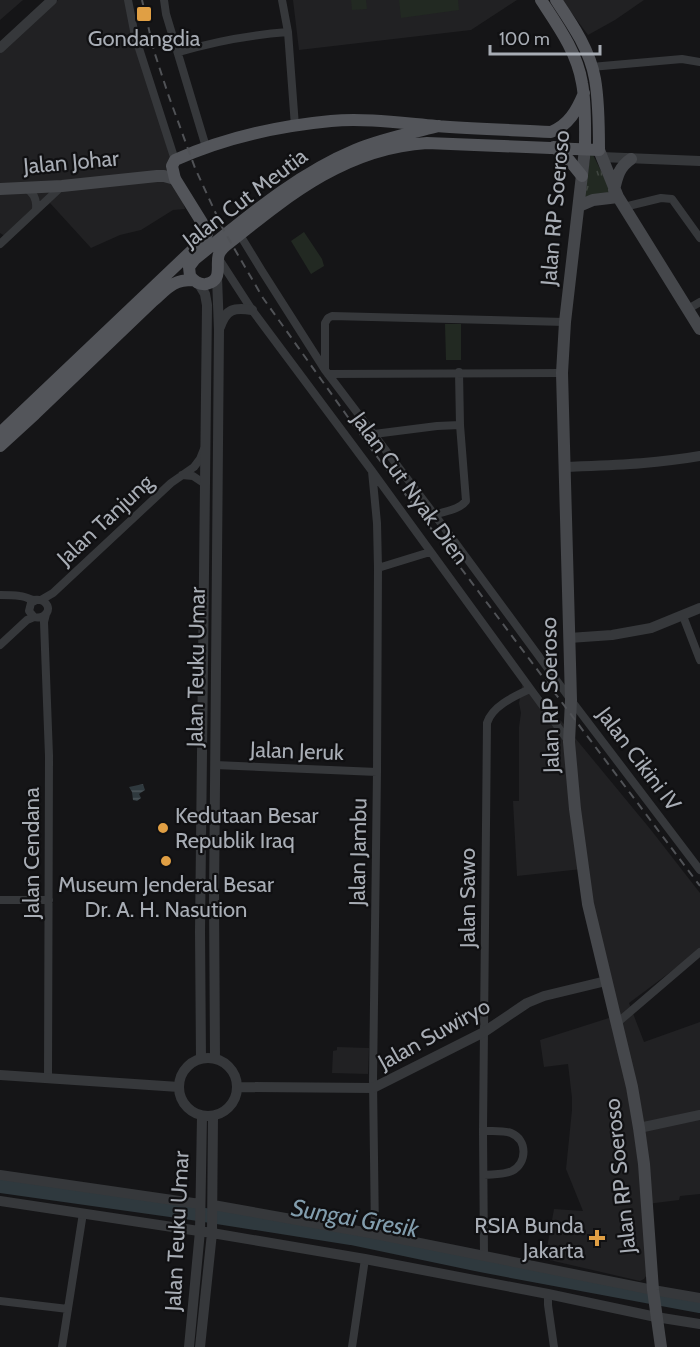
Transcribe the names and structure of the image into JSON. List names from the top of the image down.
{
  "streets": {
    "main road": ["Jalan Johar", "Jalan Cut Meutia", "Jalan RP Soeroso"],
    "street": [
      "Jalan Cut Nyak Dien",
      "Jalan Tanjung",
      "Jalan Teuku Umar",
      "Jalan Jeruk",
      "Jalan Cikini IV",
      "Jalan Jambu",
      "Jalan Cendana",
      "Jalan Sawo",
      "Jalan Suwiryo"
    ]
  },
  "crossings": [
    ["Jalan Johar", "Jalan Cut Meutia"],
    ["Jalan Cut Meutia", "Jalan RP Soeroso"],
    ["Jalan Cut Meutia", "Jalan Cut Nyak Dien"],
    ["Jalan Cut Meutia", "Jalan Teuku Umar"],
    ["Jalan Cut Meutia", "Jalan Cikini IV"],
    ["Jalan RP Soeroso", "Jalan Cut Nyak Dien"],
    ["Jalan RP Soeroso", "Jalan Cikini IV"],
    ["Jalan RP Soeroso", "Jalan Suwiryo"],
    ["Jalan Cut Nyak Dien", "Jalan Jambu"],
    ["Jalan Cut Nyak Dien", "Jalan Sawo"],
    ["Jalan Tanjung", "Jalan Teuku Umar"],
    ["Jalan Tanjung", "Jalan Cendana"],
    ["Jalan Teuku Umar", "Jalan Jeruk"],
    ["Jalan Teuku Umar", "Jalan Suwiryo"],
    ["Jalan Jeruk", "Jalan Jambu"],
    ["Jalan Jambu", "Jalan Suwiryo"],
    ["Jalan Sawo", "Jalan Suwiryo"]
  ],
  "water": ["Sungai Gresik"],
  "places": {
    "transit": ["Gondangdia"],
    "other": ["Kedutaan Besar Republik Iraq", "Museum Jenderal Besar Dr. A. H. Nasution"],
    "health": ["RSIA Bunda Jakarta"]
  },
  "scale_bar": "100 m"
}
